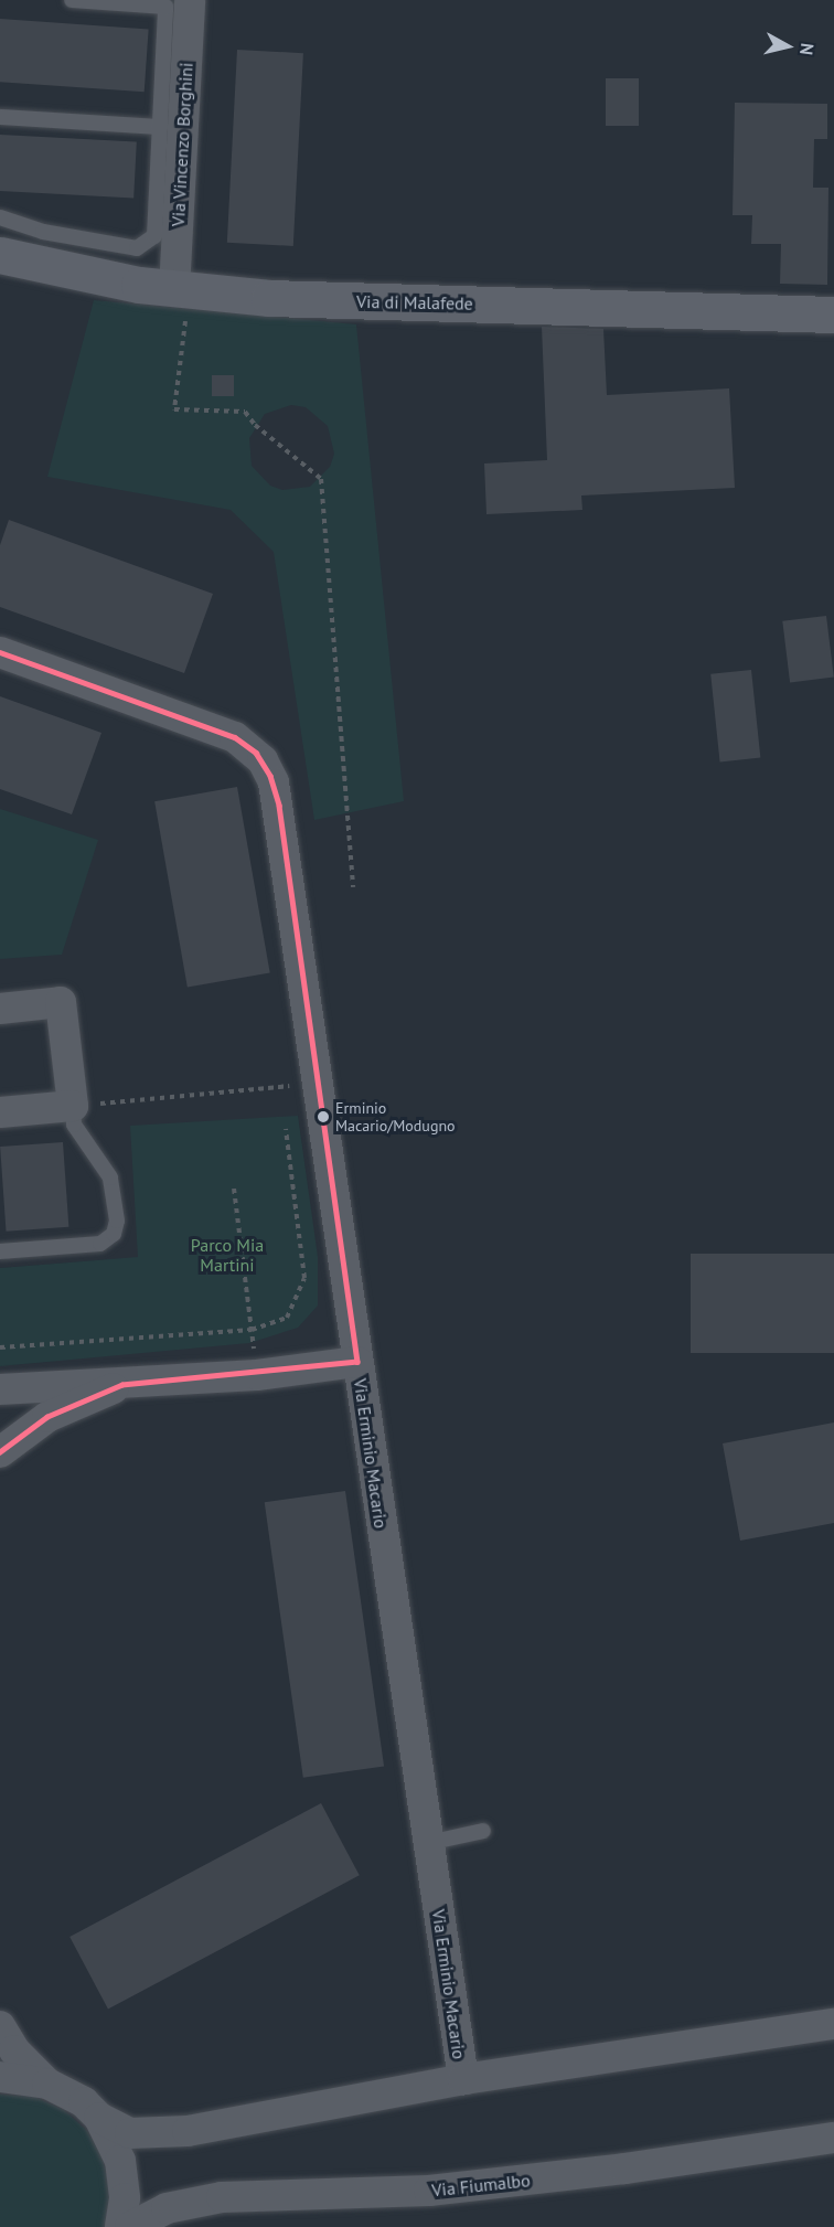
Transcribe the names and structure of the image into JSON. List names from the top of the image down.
{
  "streets": {
    "street": [
      "Via Vincenzo Borghini",
      "Via di Malafede",
      "Via Erminio Macario",
      "Via Fiumalbo"
    ]
  },
  "crossings": [
    ["Via Vincenzo Borghini", "Via di Malafede"]
  ],
  "parks": ["Parco Mia Martini"],
  "places": ["Erminio Macario/Modugno"],
  "north": "right"
}
